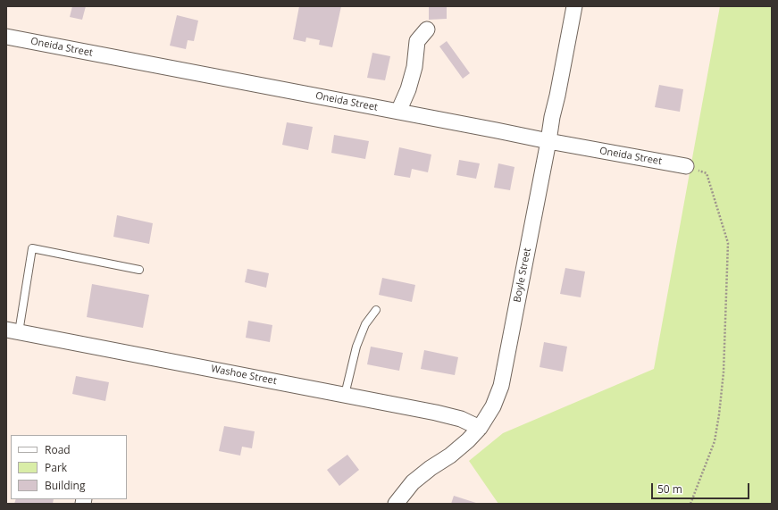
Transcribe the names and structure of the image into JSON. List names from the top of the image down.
{
  "streets": {
    "street": ["Oneida Street", "Boyle Street", "Washoe Street"]
  },
  "crossings": [
    ["Oneida Street", "Boyle Street"],
    ["Boyle Street", "Washoe Street"]
  ],
  "legend": ["Road", "Park", "Building"],
  "scale_bar": "50 m"
}
